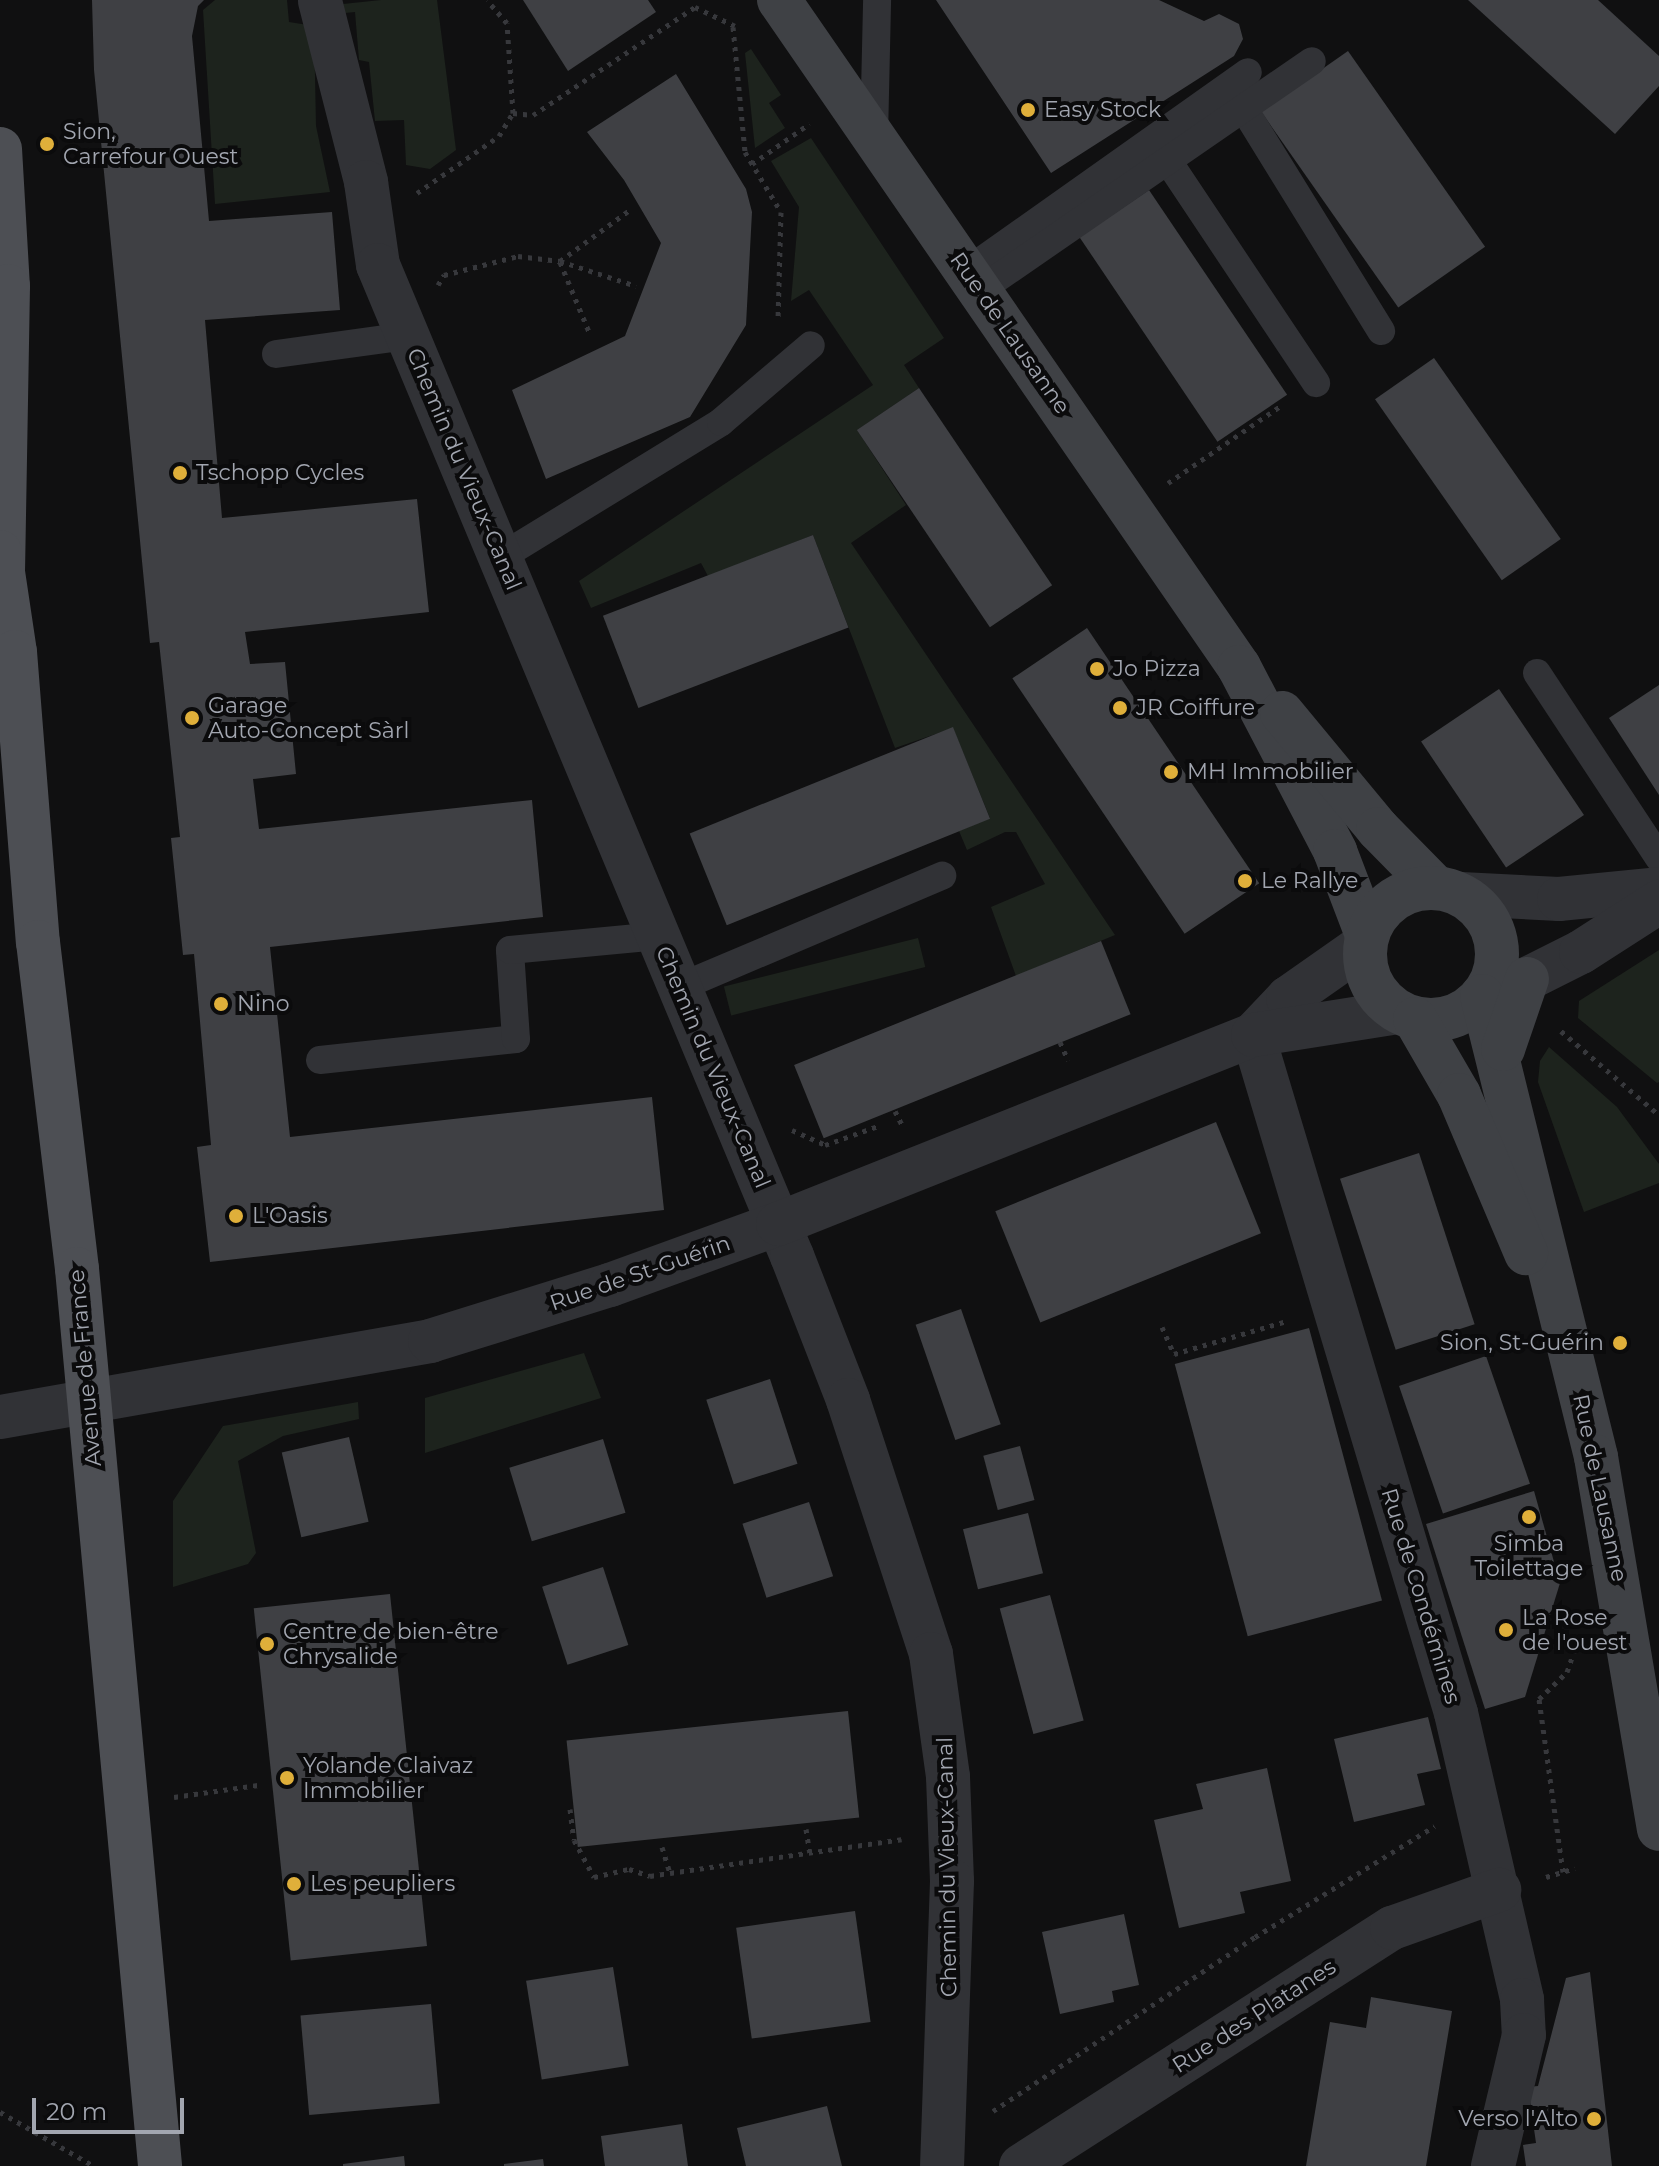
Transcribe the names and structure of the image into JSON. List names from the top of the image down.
{
  "streets": {
    "main road": ["Avenue de France"],
    "street": [
      "Rue de Lausanne",
      "Chemin du Vieux-Canal",
      "Rue de St-Guérin",
      "Rue de Condémines",
      "Rue des Platanes"
    ]
  },
  "crossings": [
    ["Rue de Lausanne", "Rue de St-Guérin"],
    ["Chemin du Vieux-Canal", "Rue de St-Guérin"],
    ["Rue de St-Guérin", "Avenue de France"],
    ["Rue de St-Guérin", "Rue de Condémines"],
    ["Rue de Condémines", "Rue des Platanes"]
  ],
  "places": [
    "Easy Stock",
    "Sion, Carrefour Ouest",
    "Tschopp Cycles",
    "Jo Pizza",
    "JR Coiffure",
    "Garage Auto-Concept Sàrl",
    "MH Immobilier",
    "Le Rallye",
    "Nino",
    "L'Oasis",
    "Sion, St-Guérin",
    "Simba Toilettage",
    "La Rose de l'ouest",
    "Centre de bien-être Chrysalide",
    "Yolande Claivaz Immobilier",
    "Les peupliers",
    "Verso l'Alto"
  ],
  "scale_bar": "20 m"
}
